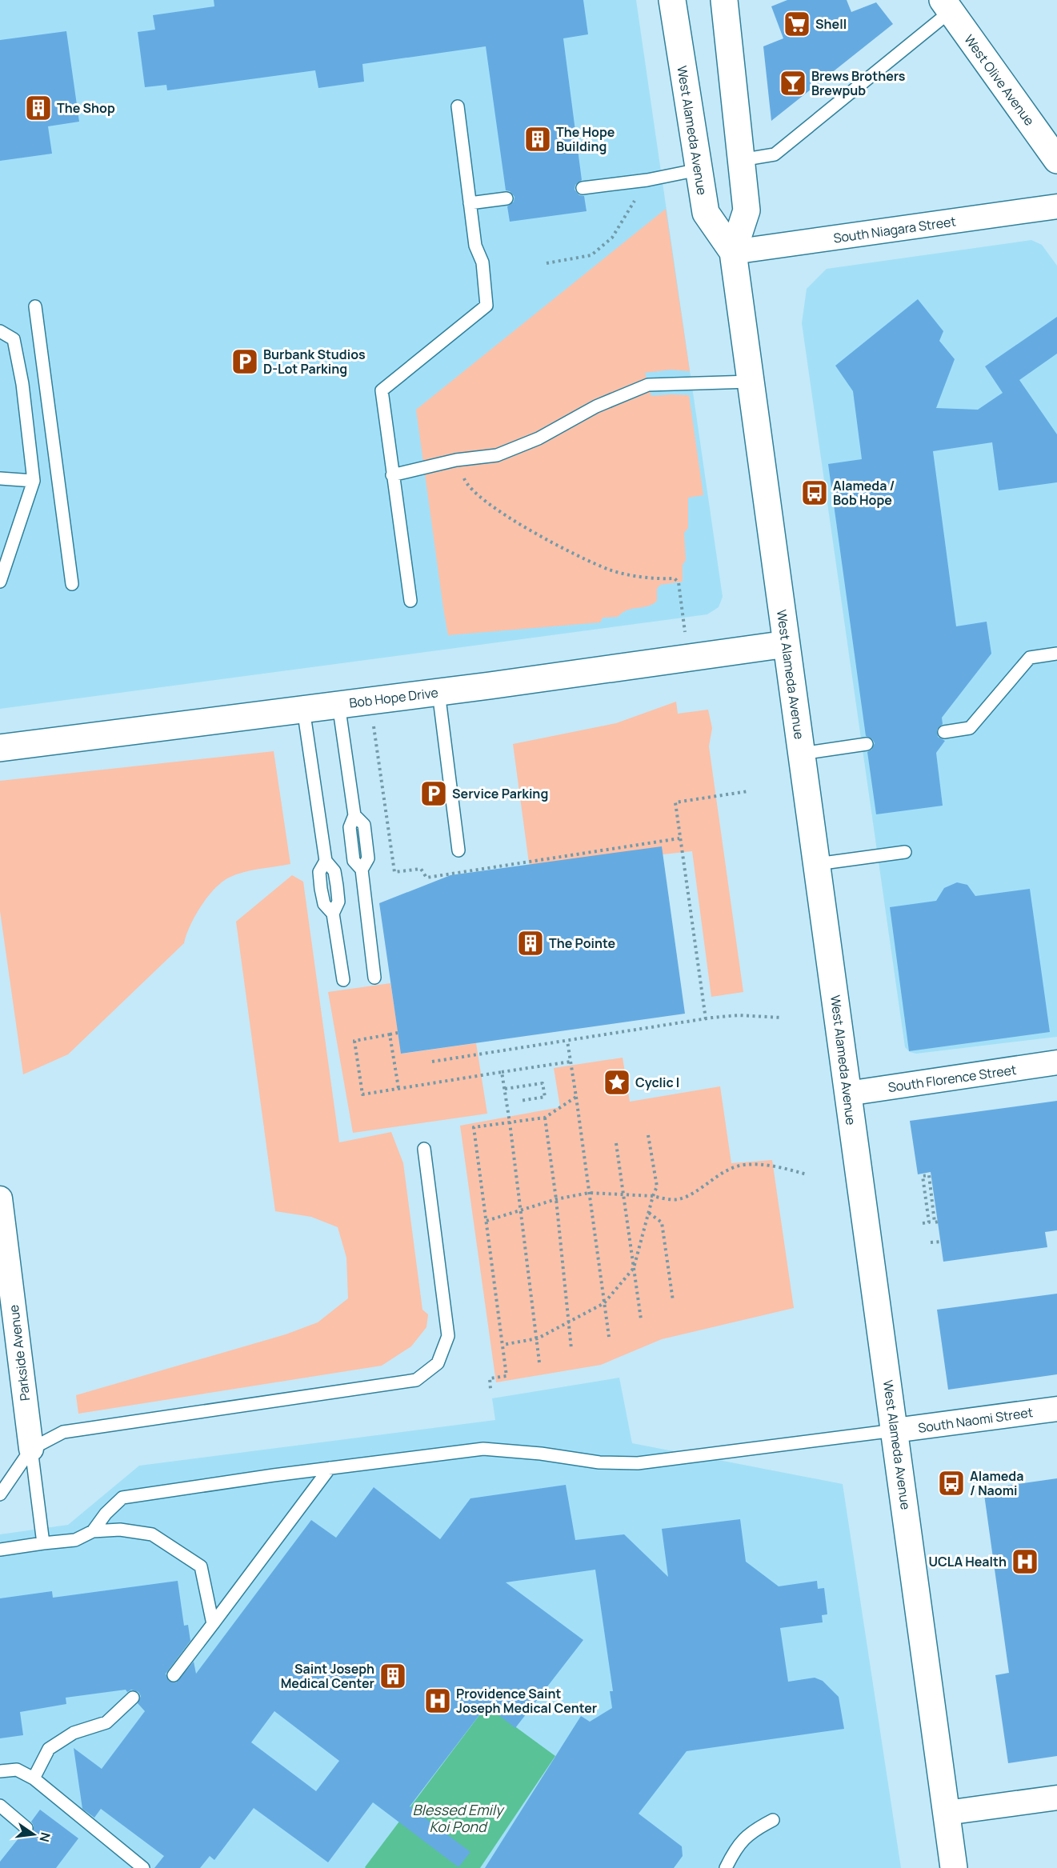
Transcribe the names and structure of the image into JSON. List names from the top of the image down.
{
  "streets": {
    "main road": ["West Olive Avenue", "West Alameda Avenue", "Bob Hope Drive"],
    "street": [
      "South Niagara Street",
      "South Florence Street",
      "Parkside Avenue",
      "South Naomi Street"
    ]
  },
  "crossings": [
    ["West Alameda Avenue", "South Niagara Street"],
    ["West Alameda Avenue", "Bob Hope Drive"],
    ["West Alameda Avenue", "South Florence Street"],
    ["West Alameda Avenue", "South Naomi Street"]
  ],
  "water": ["Blessed Emily Koi Pond"],
  "places": {
    "supermarket": ["Shell"],
    "bar": ["Brews Brothers Brewpub"],
    "building": [
      "The Shop",
      "The Hope Building",
      "The Pointe",
      "Saint Joseph Medical Center"
    ],
    "parking": ["Burbank Studios D-Lot Parking", "Service Parking"],
    "bus stop": ["Alameda / Bob Hope", "Alameda / Naomi"],
    "place": ["Cyclic I"],
    "hospital": ["UCLA Health", "Providence Saint Joseph Medical Center"]
  },
  "north": "right"
}
